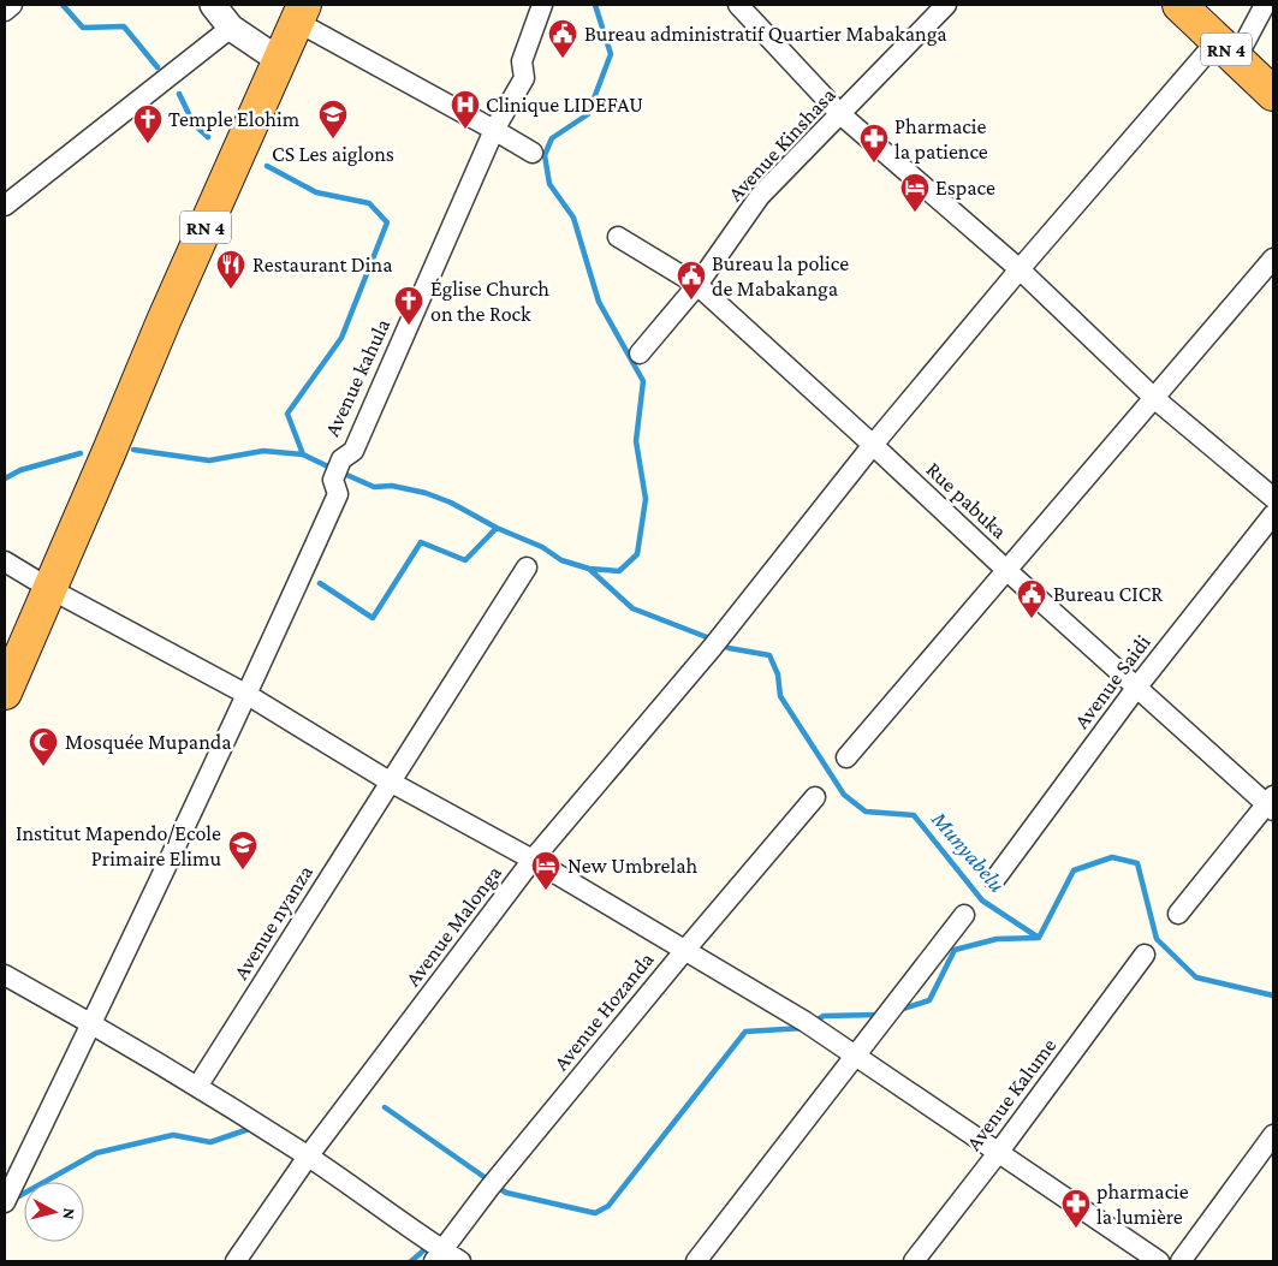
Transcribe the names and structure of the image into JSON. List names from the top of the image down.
{
  "streets": {
    "highway": ["RN 4"],
    "street": [
      "Avenue Kinshasa",
      "Avenue kahula",
      "Rue pabuka",
      "Avenue Saidi",
      "Avenue nyanza",
      "Avenue Malonga",
      "Avenue Hozanda",
      "Avenue Kalume"
    ]
  },
  "crossings": [
    ["RN 4", "Avenue Malonga"],
    ["Avenue Kinshasa", "Rue pabuka"],
    ["Rue pabuka", "Avenue Saidi"],
    ["Rue pabuka", "Avenue Malonga"]
  ],
  "water": ["Munyabelu"],
  "places": {
    "public building": ["Bureau administratif Quartier Mabakanga", "Bureau la police de Mabakanga", "Bureau CICR"],
    "hospital": ["Clinique LIDEFAU"],
    "school or university": ["CS Les aiglons", "Institut Mapendo/Ecole Primaire Elimu"],
    "church": ["Temple Elohim", "Église Church on the Rock"],
    "pharmacy": ["Pharmacie la patience", "pharmacie la lumière"],
    "hotel": ["Espace", "New Umbrelah"],
    "restaurant": ["Restaurant Dina"],
    "mosque": ["Mosquée Mupanda"]
  },
  "north": "right"
}
